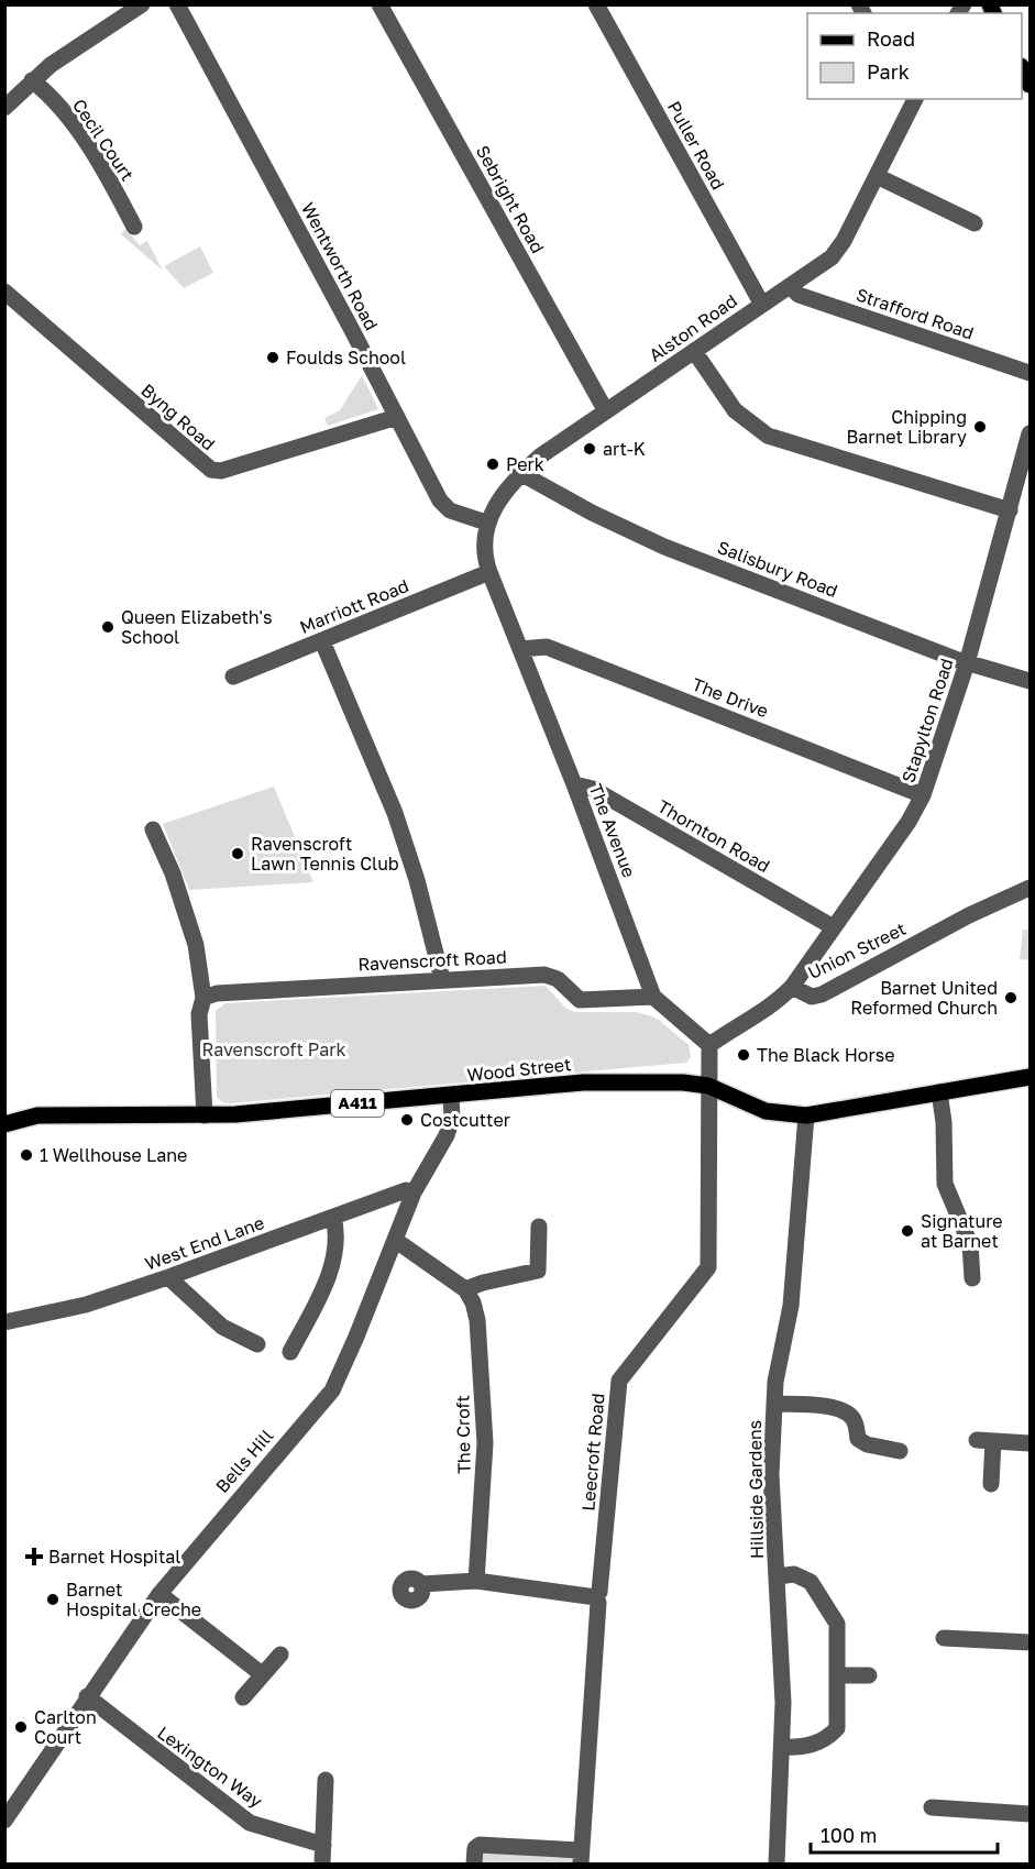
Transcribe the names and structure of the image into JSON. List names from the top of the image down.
{
  "streets": {
    "main road": ["Wood Street", "A411"],
    "street": [
      "Cecil Court",
      "Puller Road",
      "Sebright Road",
      "Wentworth Road",
      "Strafford Road",
      "Alston Road",
      "Byng Road",
      "Salisbury Road",
      "Marriott Road",
      "The Drive",
      "Stapylton Road",
      "The Avenue",
      "Thornton Road",
      "Union Street",
      "Ravenscroft Road",
      "West End Lane",
      "The Croft",
      "Leecroft Road",
      "Bells Hill",
      "Hillside Gardens",
      "Lexington Way"
    ]
  },
  "crossings": [
    ["Puller Road", "Alston Road"],
    ["Sebright Road", "Alston Road"],
    ["Wentworth Road", "Alston Road"],
    ["Wentworth Road", "Byng Road"],
    ["Strafford Road", "Alston Road"],
    ["Alston Road", "Salisbury Road"],
    ["Alston Road", "Marriott Road"],
    ["Alston Road", "The Avenue"],
    ["Salisbury Road", "Stapylton Road"],
    ["Marriott Road", "The Avenue"],
    ["The Drive", "Stapylton Road"],
    ["The Drive", "The Avenue"],
    ["Stapylton Road", "Thornton Road"],
    ["Stapylton Road", "Union Street"],
    ["The Avenue", "Thornton Road"],
    ["The Avenue", "Union Street"],
    ["The Avenue", "Ravenscroft Road"],
    ["Wood Street", "Leecroft Road"],
    ["Wood Street", "Bells Hill"],
    ["Wood Street", "Hillside Gardens"],
    ["West End Lane", "Bells Hill"],
    ["Bells Hill", "Lexington Way"]
  ],
  "parks": ["Ravenscroft Park"],
  "places": {
    "other": [
      "Foulds School",
      "Chipping Barnet Library",
      "art-K",
      "Perk",
      "Queen Elizabeth's School",
      "Ravenscroft Lawn Tennis Club",
      "Barnet United Reformed Church",
      "The Black Horse",
      "Costcutter",
      "1 Wellhouse Lane",
      "Signature at Barnet",
      "Barnet Hospital Creche",
      "Carlton Court"
    ],
    "health": ["Barnet Hospital"]
  },
  "legend": ["Road", "Park"],
  "scale_bar": "100 m"
}
